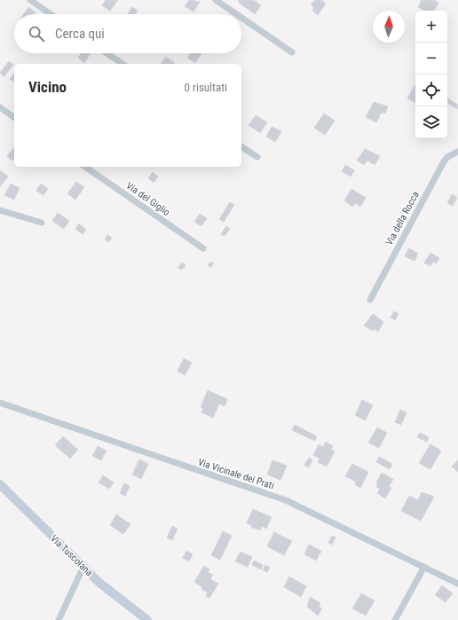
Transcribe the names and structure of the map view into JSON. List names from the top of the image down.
{
  "streets": {
    "main road": ["Via Tuscolana"],
    "street": ["Via del Giglio", "Via della Rocca", "Via Vicinale dei Prati"]
  },
  "north": "top",
  "page": {
    "map_buttons": ["+", "−"],
    "search": "Cerca qui",
    "heading": ["Vicino", "0 risultati"]
  }
}
